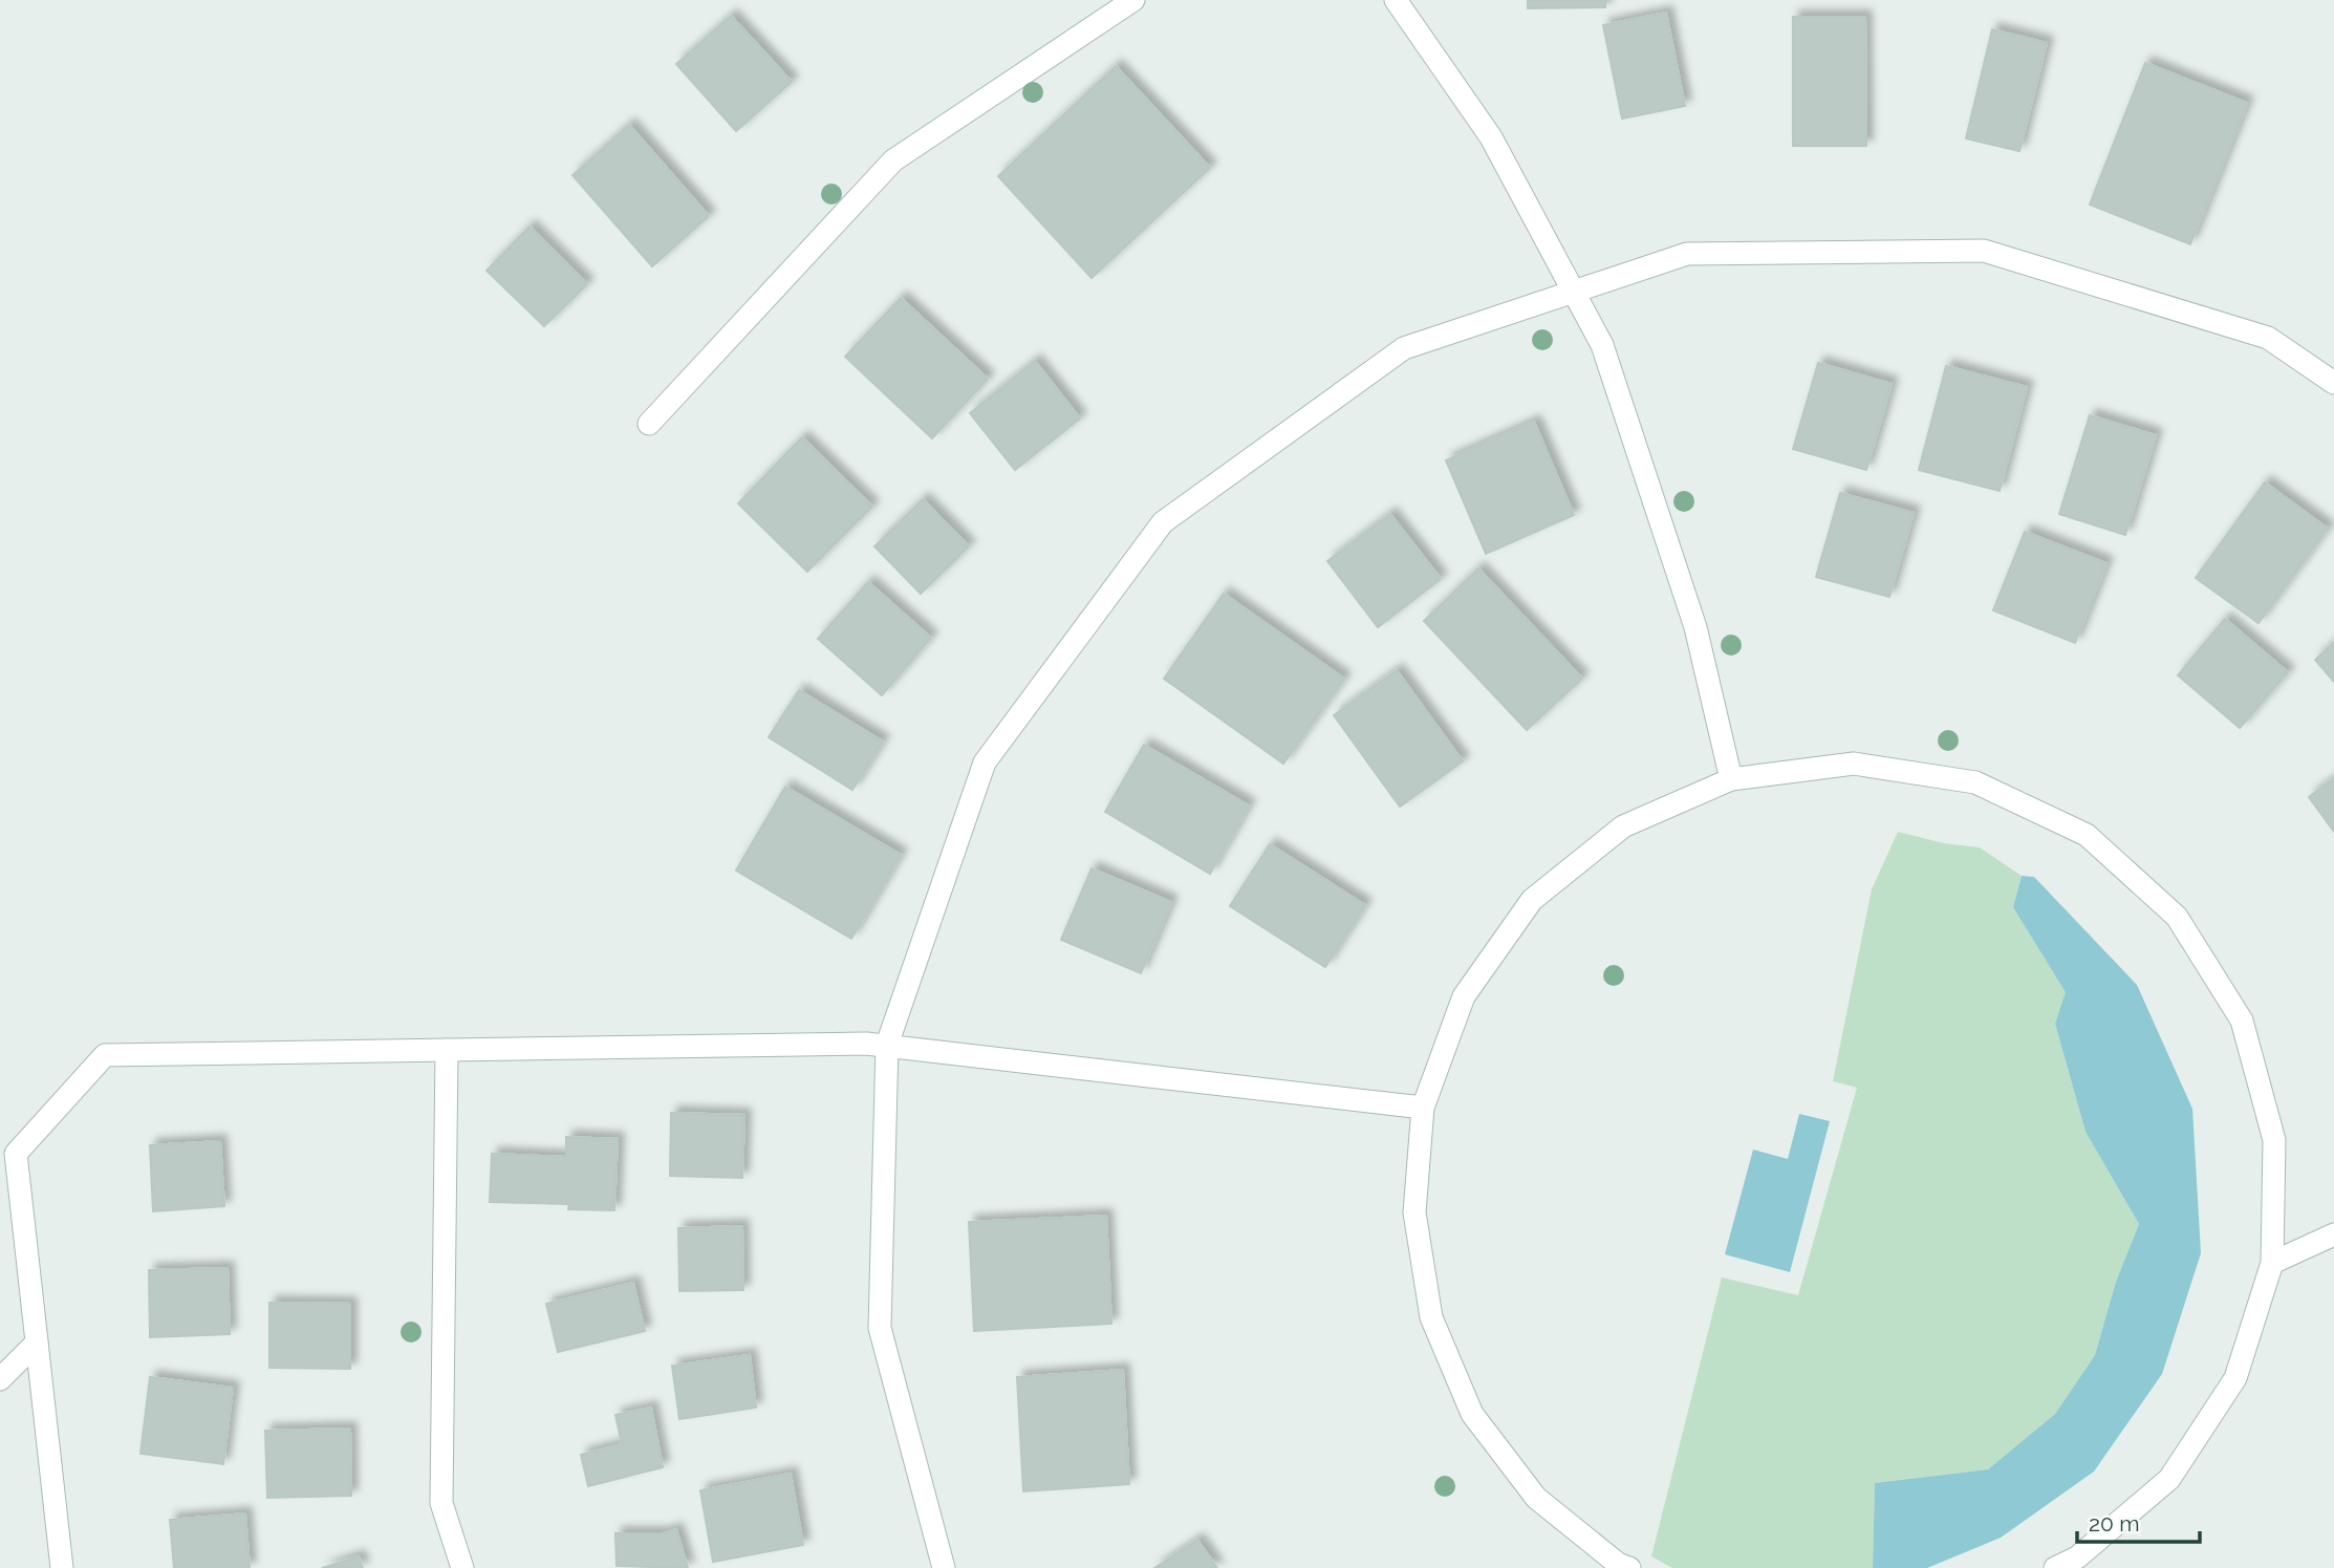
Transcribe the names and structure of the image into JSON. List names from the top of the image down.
{
  "scale_bar": "20 m"
}
